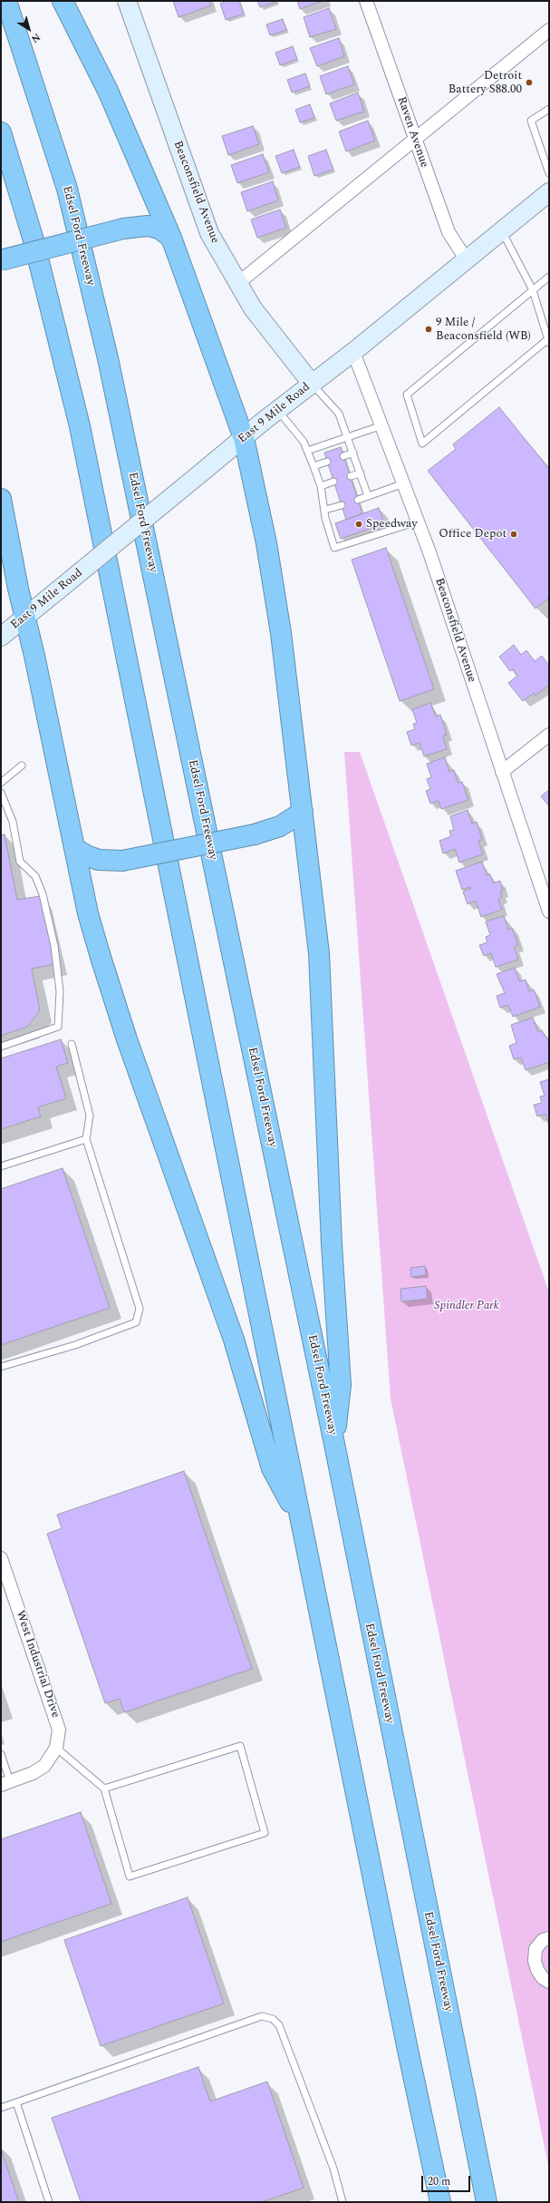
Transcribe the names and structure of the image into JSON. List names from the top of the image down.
{
  "streets": {
    "highway": ["Edsel Ford Freeway"],
    "main road": ["Beaconsfield Avenue", "East 9 Mile Road"],
    "street": ["Raven Avenue", "West Industrial Drive"]
  },
  "crossings": [
    ["Raven Avenue", "East 9 Mile Road"],
    ["Beaconsfield Avenue", "East 9 Mile Road"]
  ],
  "parks": ["Spindler Park"],
  "places": [
    "Detroit Battery S88.00",
    "9 Mile / Beaconsfield (WB)",
    "Speedway",
    "Office Depot"
  ],
  "scale_bar": "20 m",
  "north": "bottom right"
}
